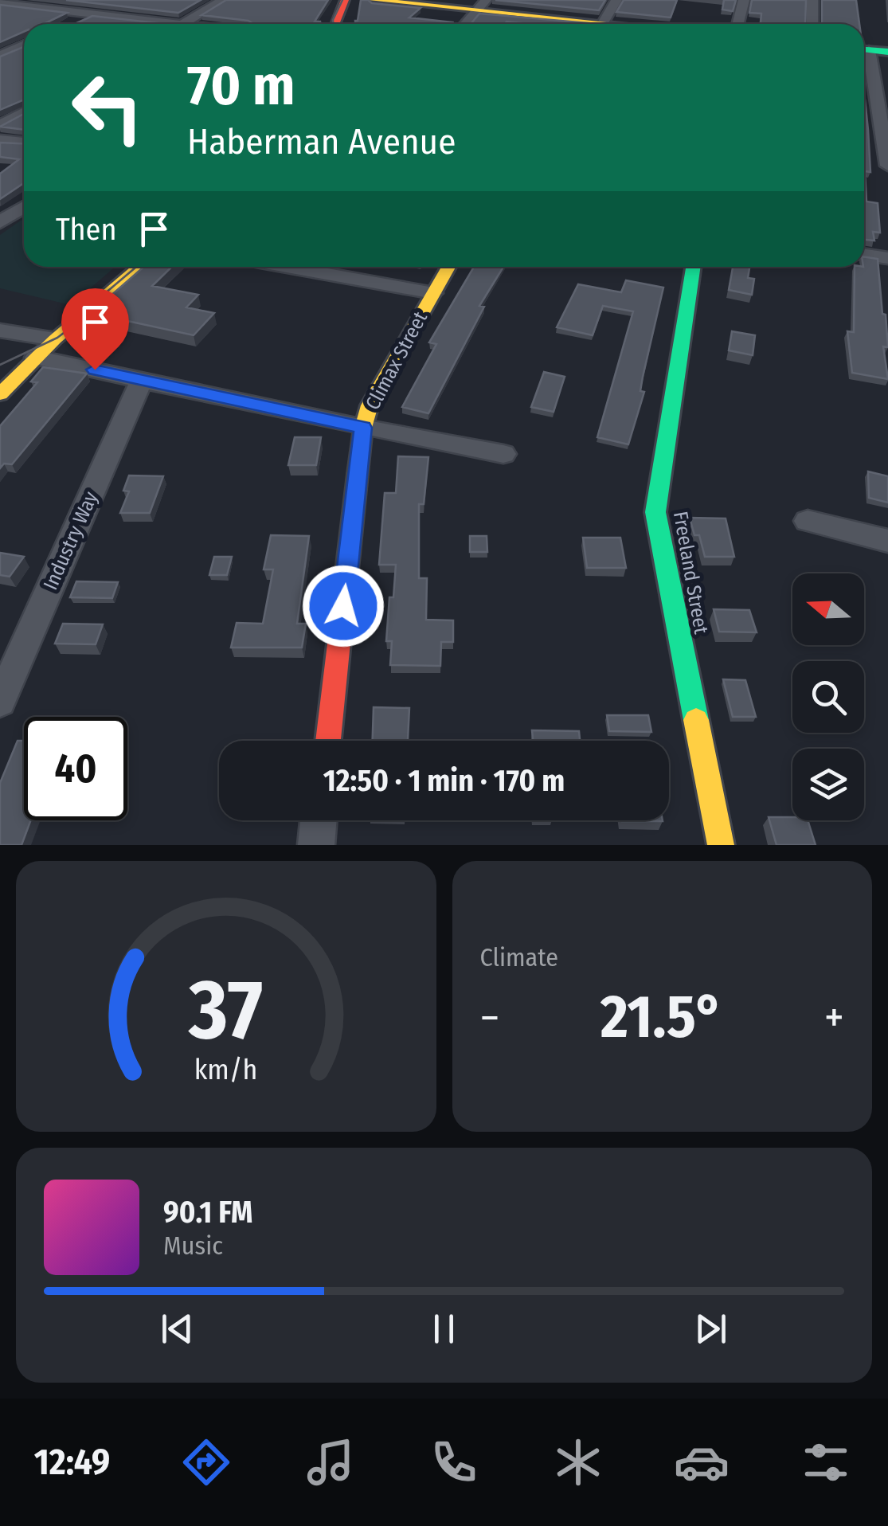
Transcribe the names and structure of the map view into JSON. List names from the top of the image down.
{
  "streets": {
    "street": ["Climax Street", "Industry Way", "Freeland Street"]
  },
  "north": "left",
  "page": {
    "turn": ["70 m", "Haberman Avenue"],
    "then": "Then",
    "limit": "40",
    "trip": "12:50 · 1 min · 170 m",
    "tile": "Climate",
    "heat": ["−", "21.5°", "+"],
    "song": ["90.1 FM", "Music"],
    "tabs": "12:49",
    "gauge": ["37", "km/h"]
  }
}
